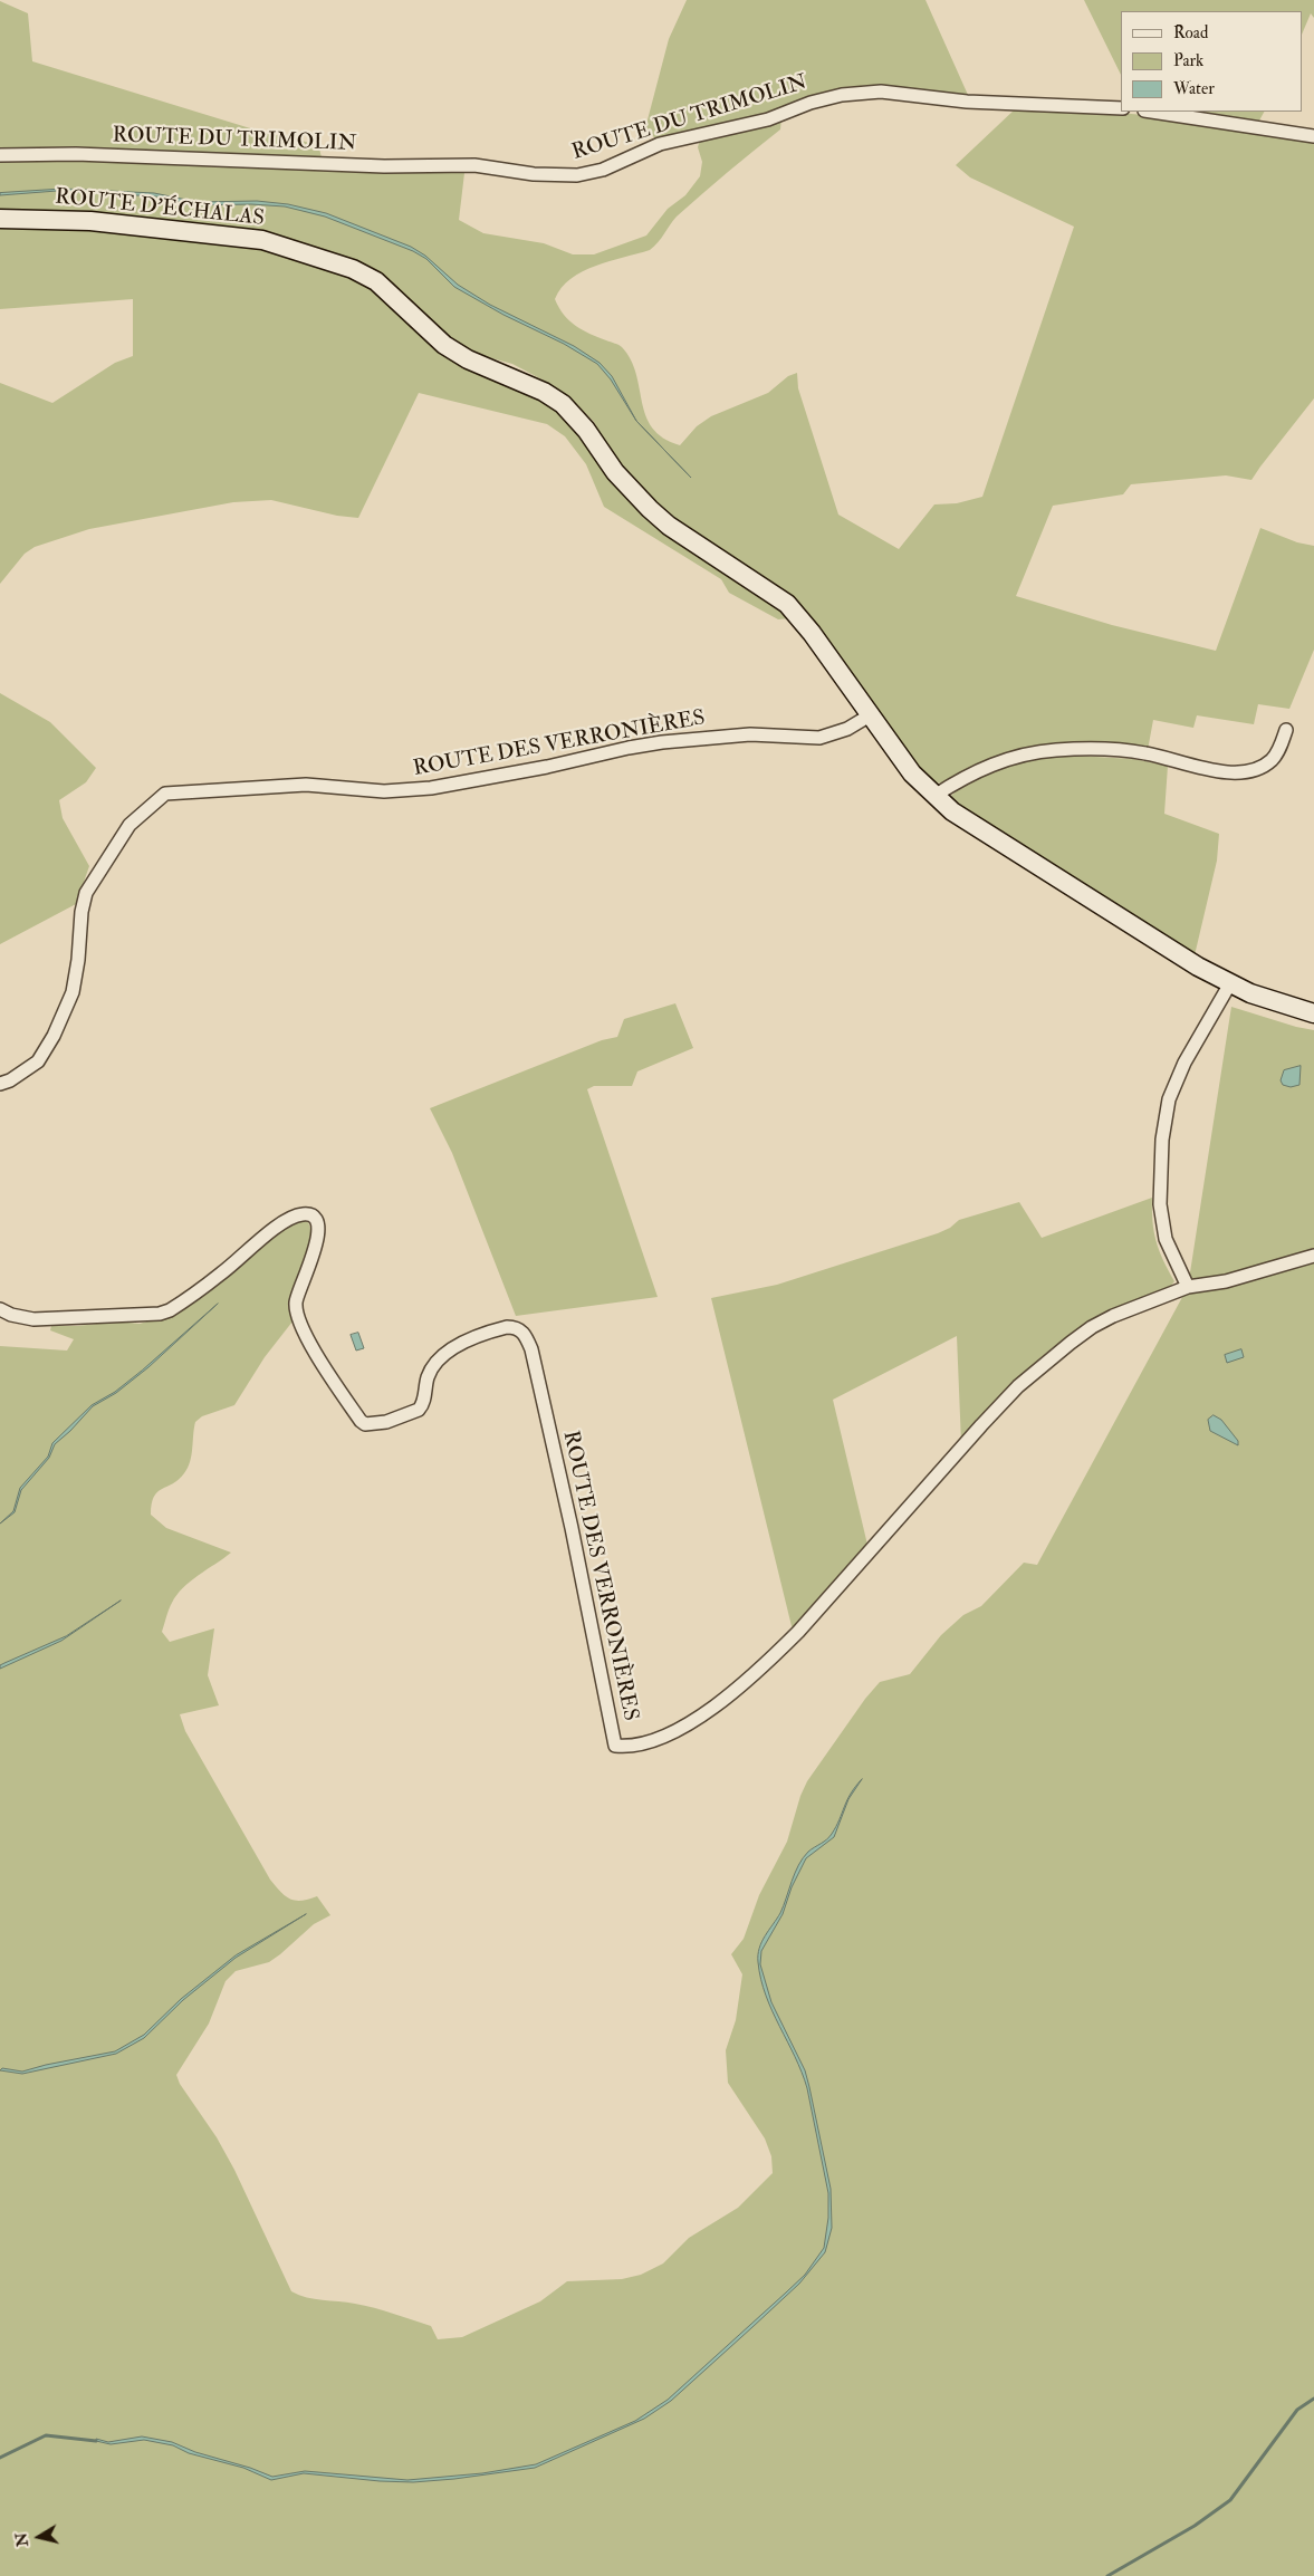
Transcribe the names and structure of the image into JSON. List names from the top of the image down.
{
  "streets": {
    "street": ["ROUTE DU TRIMOLIN", "ROUTE D'ÉCHALAS", "ROUTE DES VERRONIÈRES"]
  },
  "crossings": [
    ["ROUTE D'ÉCHALAS", "ROUTE DES VERRONIÈRES"]
  ],
  "legend": ["Road", "Park", "Water"],
  "north": "left"
}
